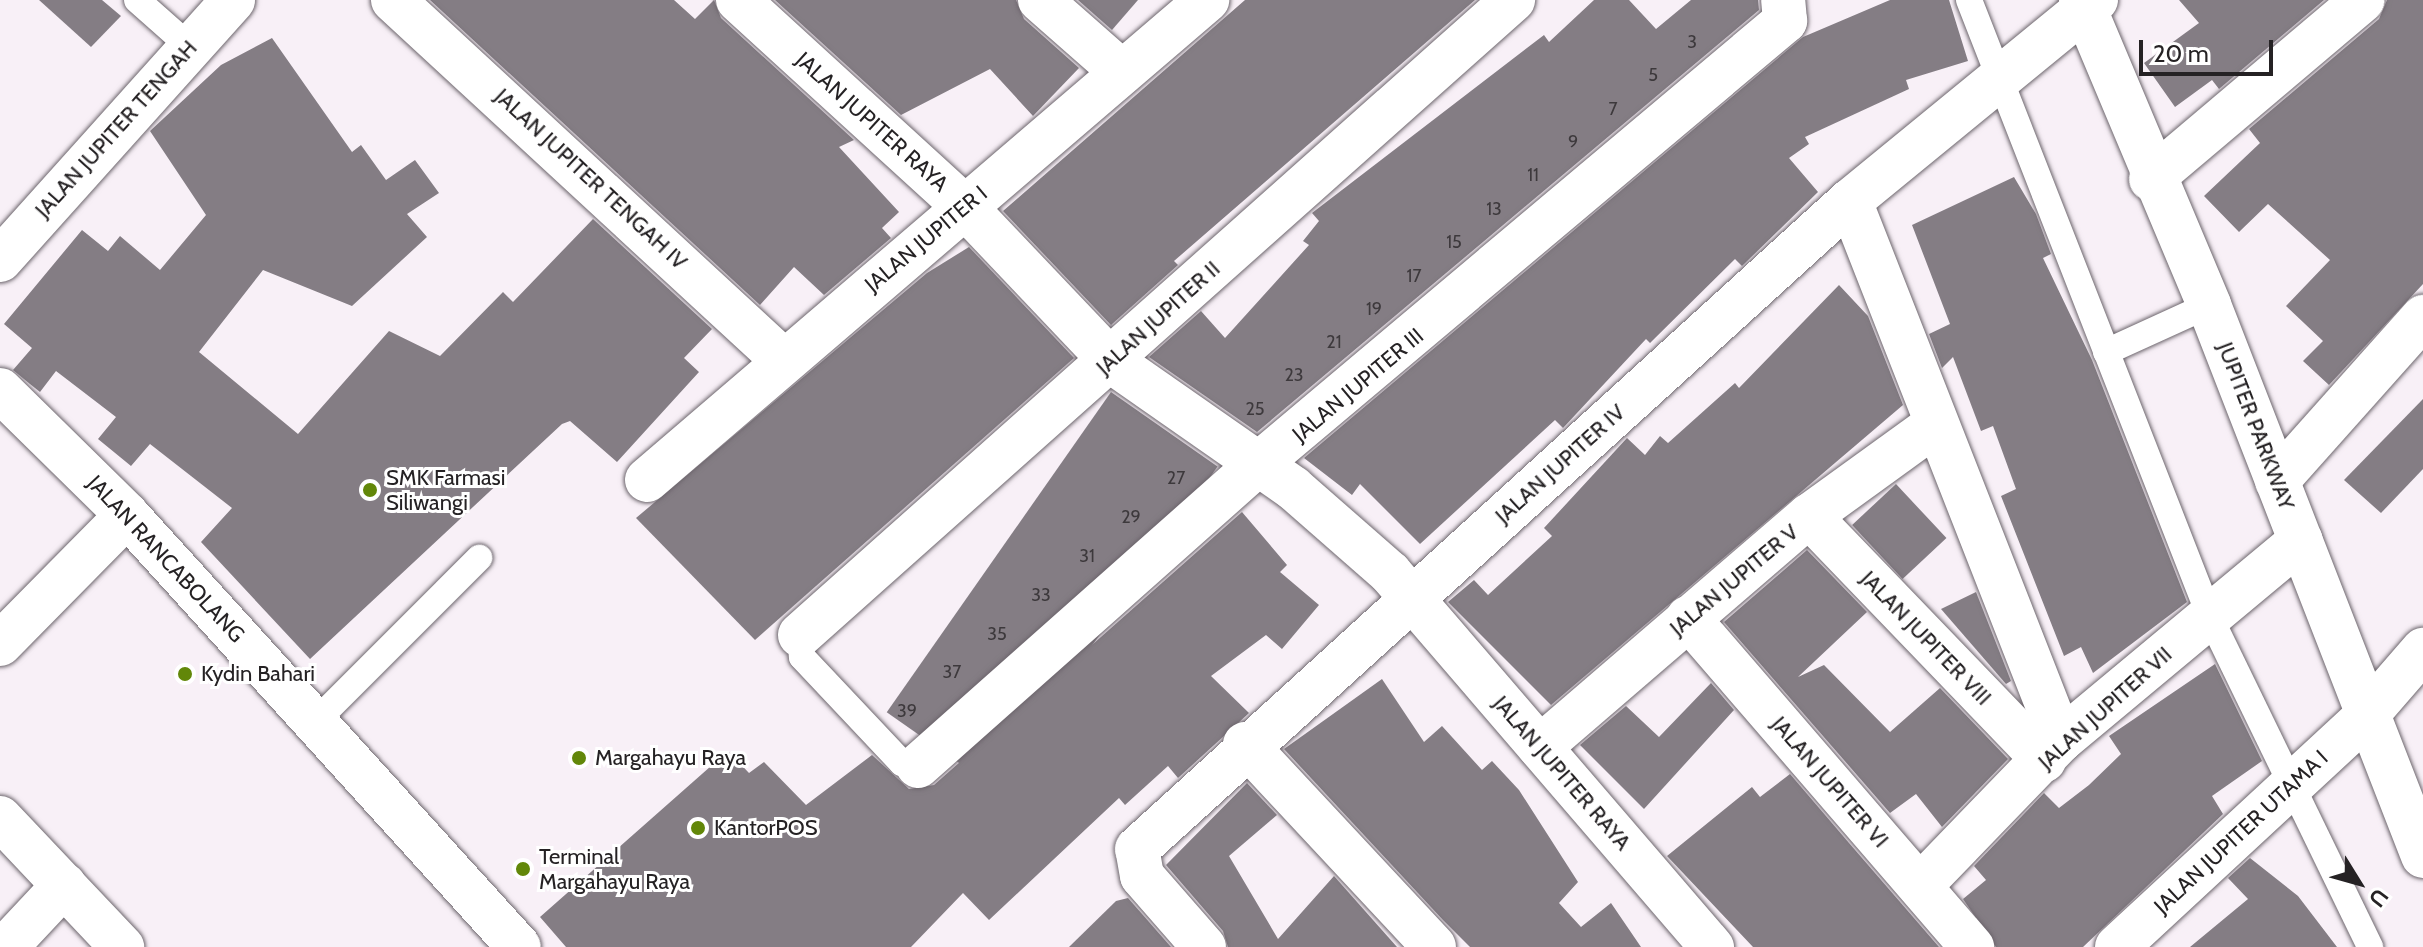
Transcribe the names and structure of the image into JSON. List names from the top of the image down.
{
  "streets": {
    "street": [
      "JALAN JUPITER RAYA",
      "JALAN JUPITER TENGAH",
      "JALAN JUPITER TENGAH IV",
      "JALAN JUPITER I",
      "JALAN JUPITER II",
      "JALAN JUPITER III",
      "JUPITER PARKWAY",
      "JALAN JUPITER IV",
      "JALAN RANCABOLANG",
      "JALAN JUPITER V",
      "JALAN JUPITER VIII",
      "JALAN JUPITER VII",
      "JALAN JUPITER VI",
      "JALAN JUPITER UTAMA I"
    ]
  },
  "crossings": [
    ["JALAN JUPITER RAYA", "JALAN JUPITER I"],
    ["JALAN JUPITER RAYA", "JALAN JUPITER II"],
    ["JALAN JUPITER RAYA", "JALAN JUPITER III"],
    ["JALAN JUPITER RAYA", "JALAN JUPITER IV"],
    ["JALAN JUPITER RAYA", "JALAN JUPITER V"],
    ["JALAN JUPITER TENGAH IV", "JALAN JUPITER I"],
    ["JUPITER PARKWAY", "JALAN JUPITER IV"],
    ["JUPITER PARKWAY", "JALAN JUPITER VII"],
    ["JUPITER PARKWAY", "JALAN JUPITER UTAMA I"],
    ["JALAN JUPITER V", "JALAN JUPITER VIII"],
    ["JALAN JUPITER V", "JALAN JUPITER VI"],
    ["JALAN JUPITER VIII", "JALAN JUPITER VII"],
    ["JALAN JUPITER VII", "JALAN JUPITER VI"]
  ],
  "places": [
    "SMK Farmasi Siliwangi",
    "Kydin Bahari",
    "Margahayu Raya",
    "KantorPOS",
    "Terminal Margahayu Raya"
  ],
  "house_numbers": [
    "3",
    "5",
    "7",
    "9",
    "11",
    "13",
    "15",
    "17",
    "19",
    "21",
    "23",
    "25",
    "27",
    "29",
    "31",
    "33",
    "35",
    "37",
    "39"
  ],
  "scale_bar": "20 m",
  "north": "bottom right"
}
